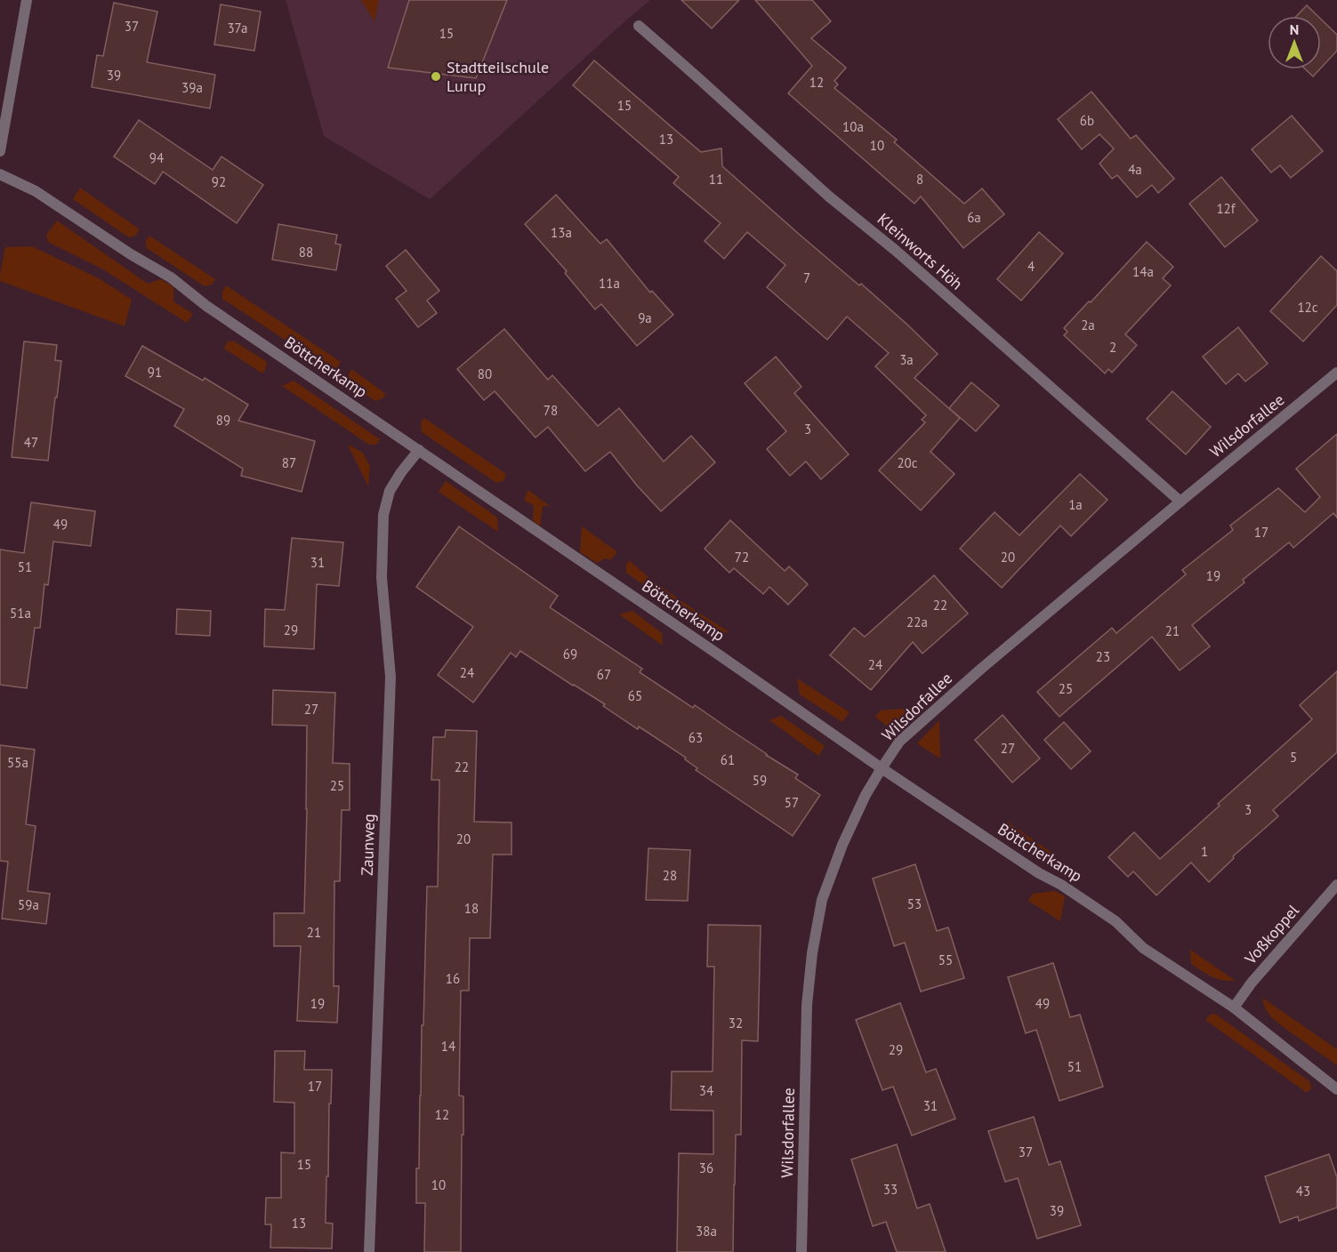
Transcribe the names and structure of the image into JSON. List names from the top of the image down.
{
  "streets": {
    "street": [
      "Kleinworts Höh",
      "Böttcherkamp",
      "Wilsdorfallee",
      "Zaunweg",
      "Voßkoppel"
    ]
  },
  "crossings": [
    ["Kleinworts Höh", "Wilsdorfallee"],
    ["Böttcherkamp", "Wilsdorfallee"],
    ["Böttcherkamp", "Zaunweg"],
    ["Böttcherkamp", "Voßkoppel"]
  ],
  "places": ["Stadtteilschule Lurup"],
  "house_numbers": [
    "37",
    "37a",
    "15",
    "39",
    "12",
    "39a",
    "15",
    "6b",
    "10a",
    "13",
    "10",
    "94",
    "4a",
    "11",
    "8",
    "92",
    "12f",
    "6a",
    "13a",
    "88",
    "4",
    "14a",
    "7",
    "11a",
    "12c",
    "9a",
    "2a",
    "2",
    "3a",
    "91",
    "80",
    "78",
    "89",
    "3",
    "47",
    "87",
    "20c",
    "1a",
    "49",
    "17",
    "72",
    "20",
    "31",
    "51",
    "19",
    "22",
    "51a",
    "22a",
    "29",
    "21",
    "69",
    "23",
    "24",
    "24",
    "67",
    "25",
    "65",
    "27",
    "63",
    "27",
    "5",
    "61",
    "55a",
    "22",
    "59",
    "25",
    "57",
    "3",
    "20",
    "1",
    "28",
    "53",
    "59a",
    "18",
    "21",
    "55",
    "16",
    "19",
    "49",
    "32",
    "14",
    "29",
    "51",
    "17",
    "34",
    "31",
    "12",
    "37",
    "15",
    "36",
    "10",
    "33",
    "43",
    "39",
    "13",
    "38a"
  ],
  "north": "top"
}
